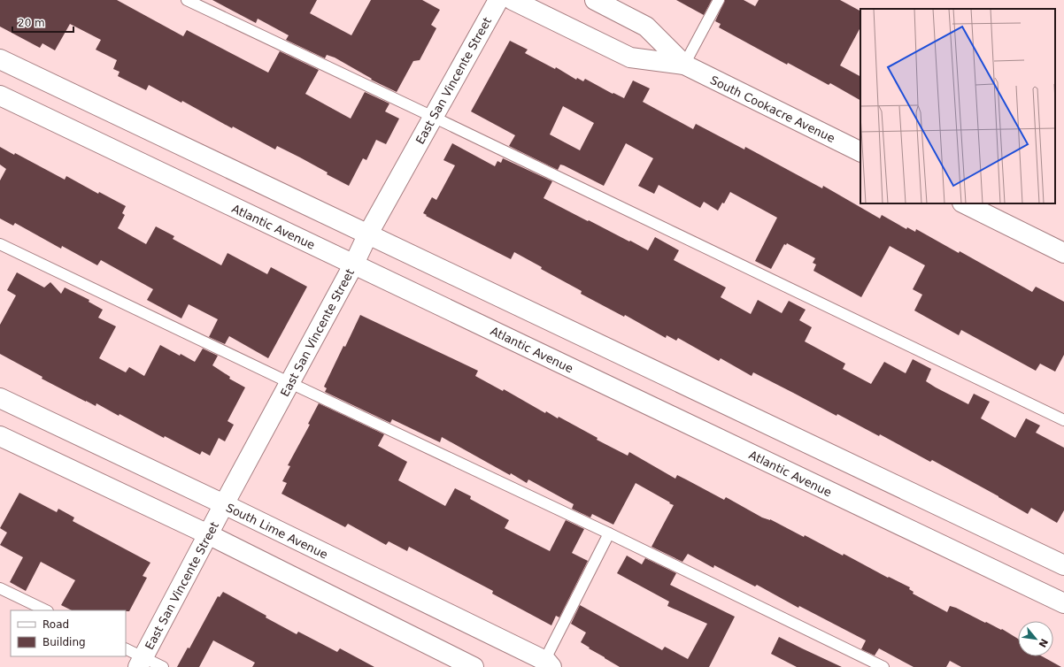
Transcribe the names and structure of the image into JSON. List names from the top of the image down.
{
  "streets": {
    "street": [
      "East San Vincente Street",
      "South Cookacre Avenue",
      "Atlantic Avenue",
      "South Lime Avenue"
    ]
  },
  "crossings": [
    ["East San Vincente Street", "Atlantic Avenue"],
    ["East San Vincente Street", "South Lime Avenue"]
  ],
  "legend": ["Road", "Building"],
  "scale_bar": "20 m",
  "north": "bottom right"
}
